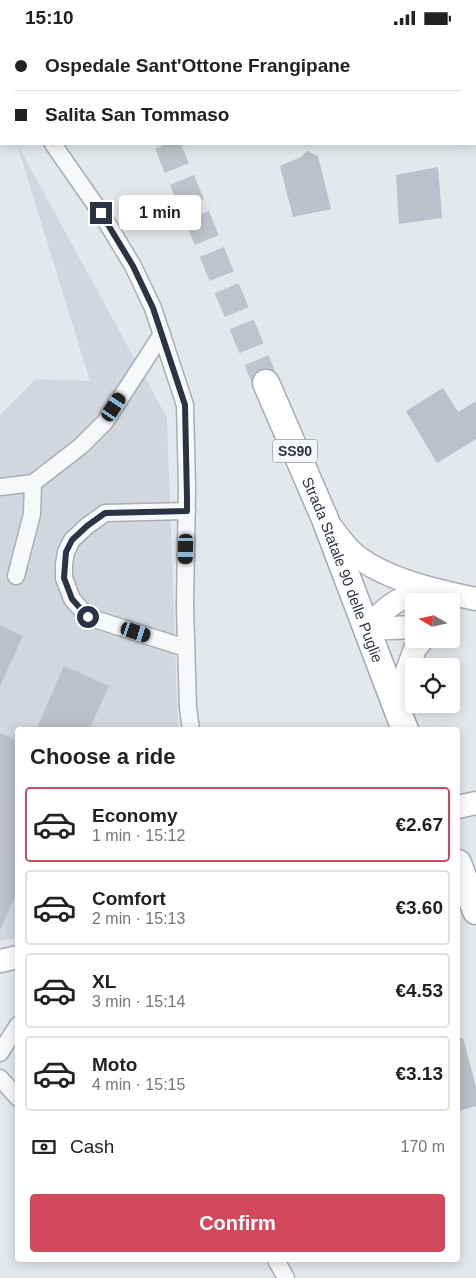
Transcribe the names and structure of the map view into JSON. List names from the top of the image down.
{
  "streets": {
    "main road": ["SS90", "Strada Statale 90 delle Puglie"]
  },
  "north": "left",
  "page": {
    "status": "15:10",
    "banner": ["Ospedale Sant'Ottone Frangipane", "Salita San Tommaso"],
    "bubble": "1 min",
    "heading": "Choose a ride",
    "list": [
      {
        "name": "Economy",
        "note": "1 min · 15:12",
        "value": "€2.67"
      },
      {
        "name": "Comfort",
        "note": "2 min · 15:13",
        "value": "€3.60"
      },
      {
        "name": "XL",
        "note": "3 min · 15:14",
        "value": "€4.53"
      },
      {
        "name": "Moto",
        "note": "4 min · 15:15",
        "value": "€3.13"
      }
    ],
    "pay": ["Cash", "170 m"],
    "buttons": "Confirm"
  }
}
